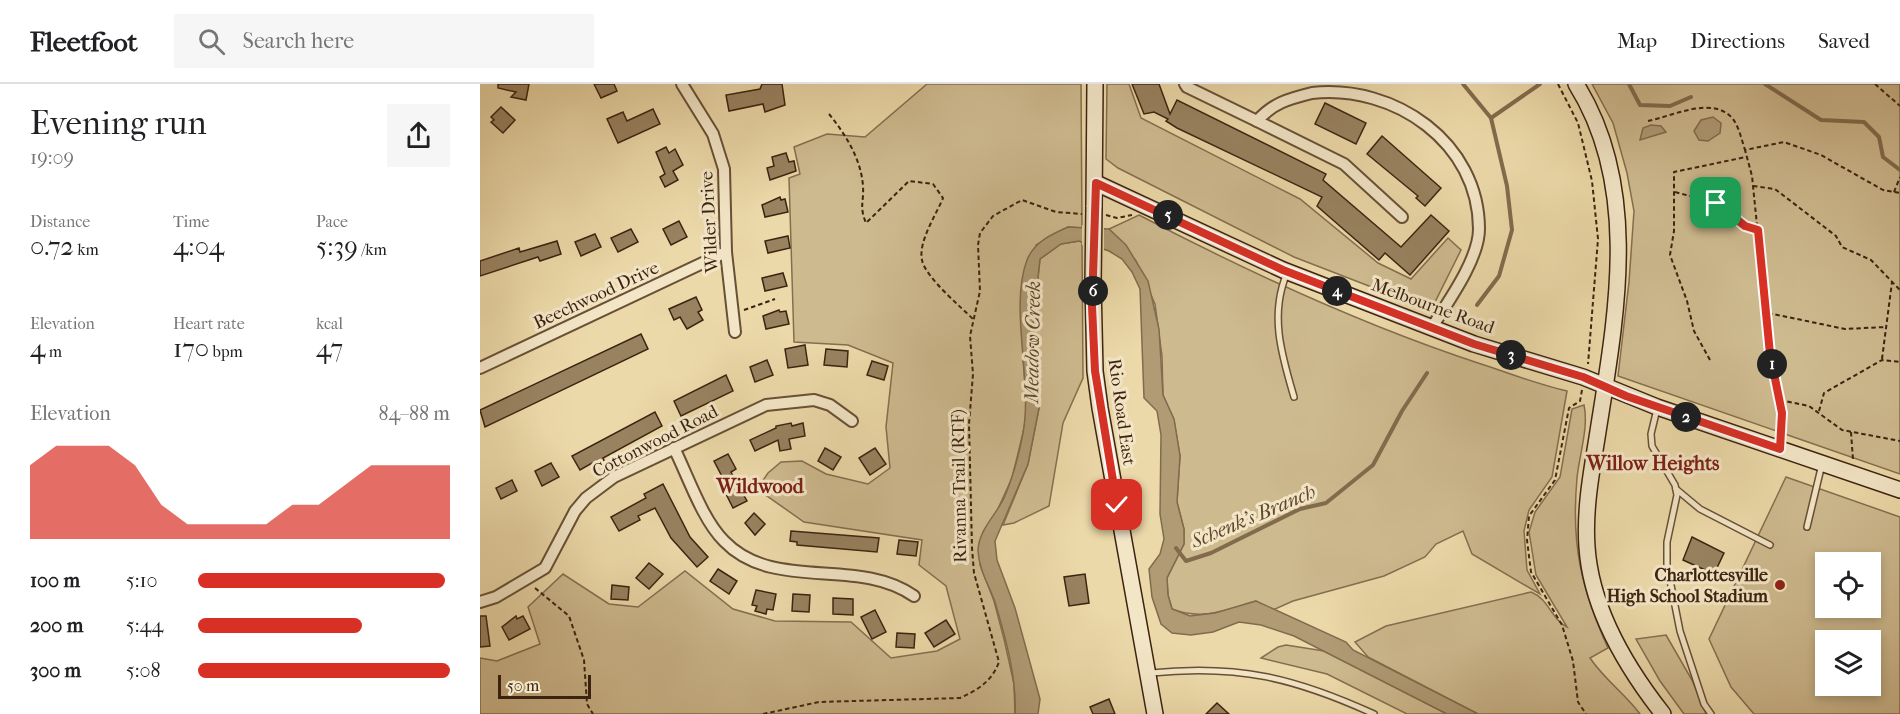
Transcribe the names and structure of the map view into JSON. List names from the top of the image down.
{
  "streets": {
    "street": [
      "Wilder Drive",
      "Beechwood Drive",
      "Melbourne Road",
      "Rio Road East",
      "Cottonwood Road"
    ],
    "path": ["Rivanna Trail (RTF)"]
  },
  "crossings": [
    ["Wilder Drive", "Beechwood Drive"],
    ["Melbourne Road", "Rio Road East"],
    ["Rio Road East", "Rivanna Trail (RTF)"]
  ],
  "districts": ["Willow Heights", "Wildwood"],
  "water": ["Meadow Creek", "Schenk's Branch"],
  "places": ["Charlottesville High School Stadium"],
  "scale_bar": "50 m",
  "page": {
    "header": "Fleetfoot",
    "search": "Search here",
    "nav": ["Map", "Directions", "Saved"],
    "heading": ["Evening run", "19:09"],
    "stats": [
      ["Distance", "0.72 km"],
      ["Time", "4:04"],
      ["Pace", "5:39 /km"],
      ["Elevation", "4 m"],
      ["Heart rate", "170 bpm"],
      ["kcal", "47"]
    ],
    "pins": [
      "5",
      "4",
      "6",
      "3",
      "1",
      "2"
    ],
    "chart": ["Elevation", "84–88 m"],
    "list": [
      {
        "name": "100 m",
        "note": "5:10"
      },
      {
        "name": "200 m",
        "note": "5:44"
      },
      {
        "name": "300 m",
        "note": "5:08"
      }
    ],
    "scale": "50 m"
  }
}
